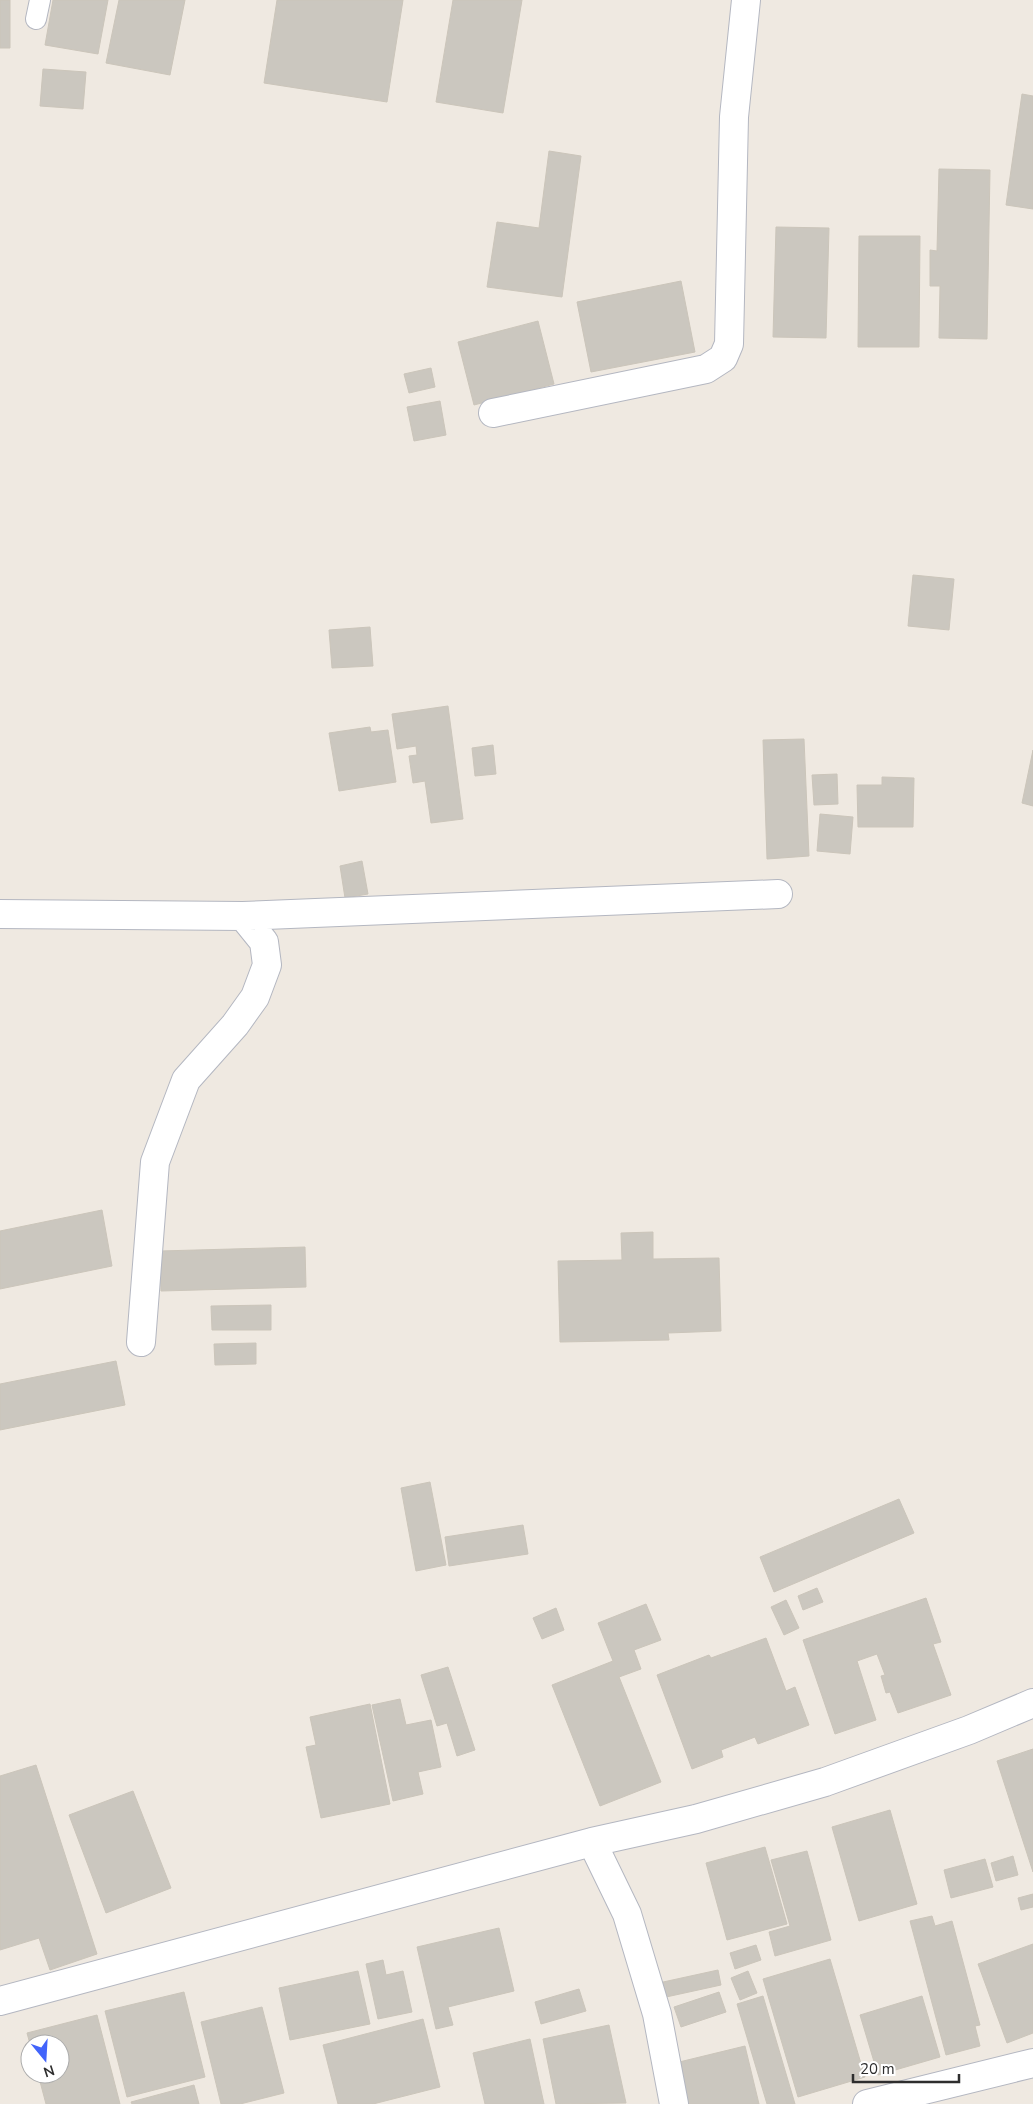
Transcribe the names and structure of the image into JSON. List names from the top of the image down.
{
  "scale_bar": "20 m",
  "north": "bottom"
}
